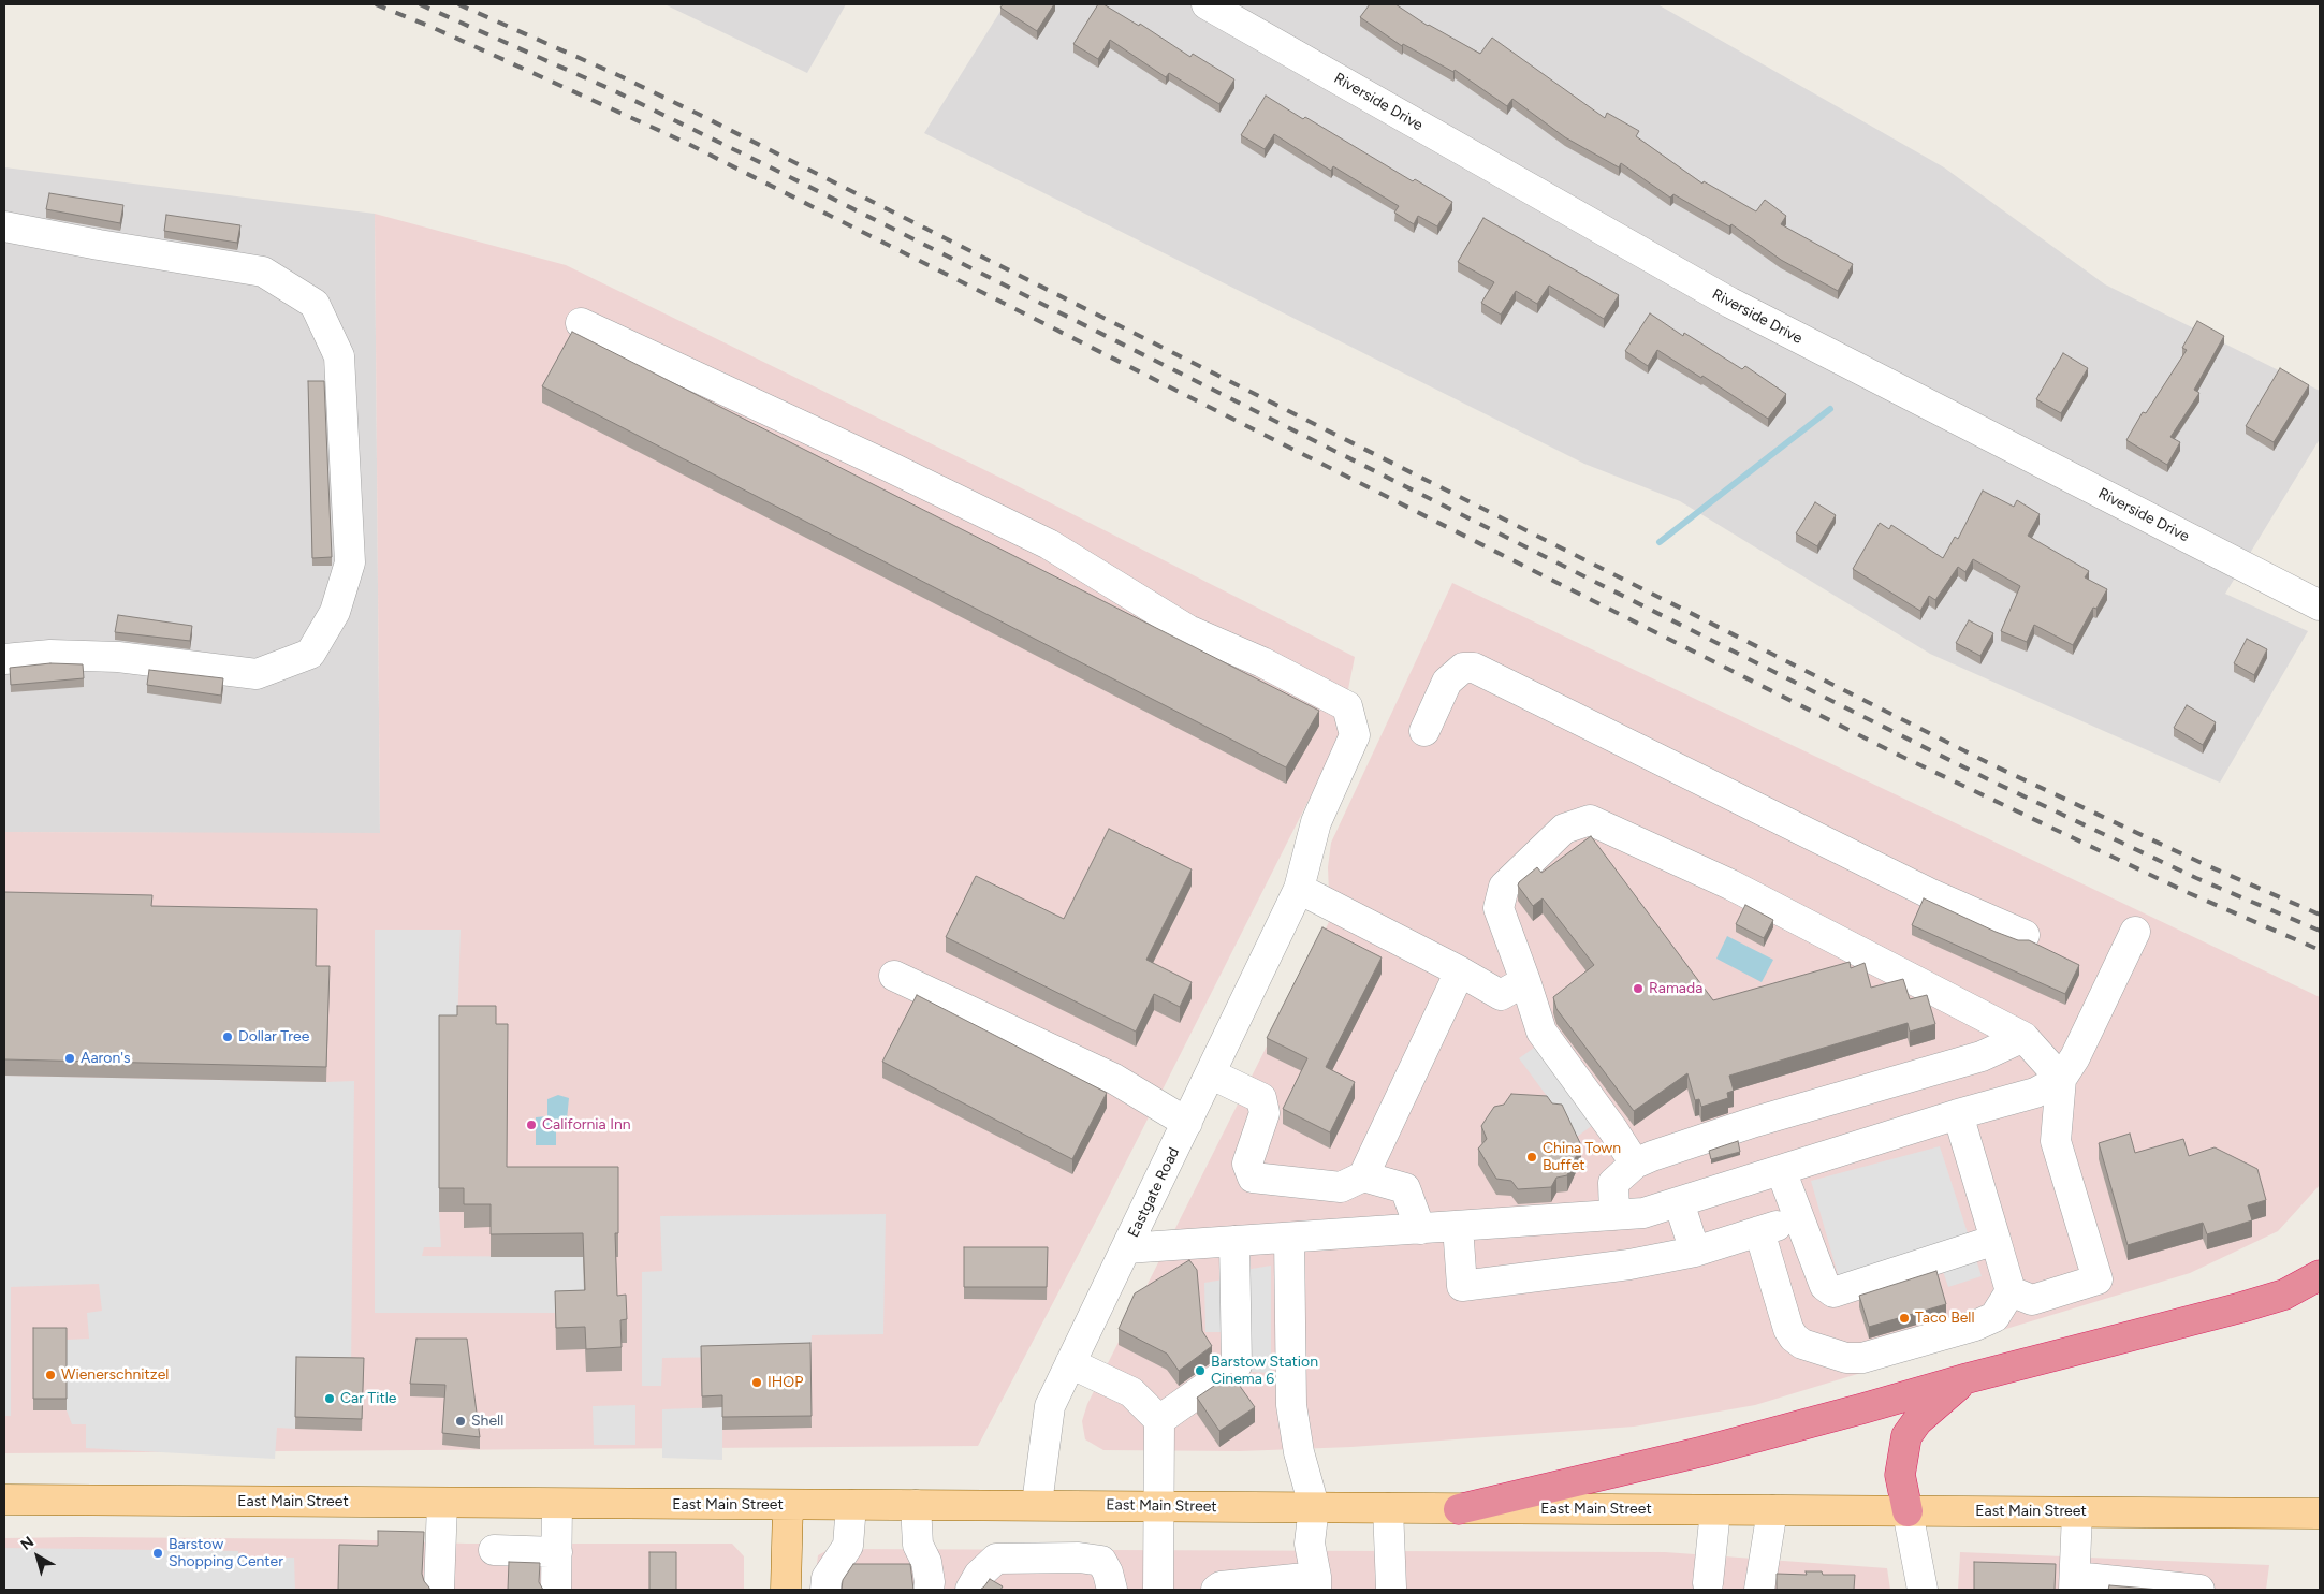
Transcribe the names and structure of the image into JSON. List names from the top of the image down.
{
  "streets": {
    "main road": ["East Main Street"],
    "street": ["Riverside Drive", "Eastgate Road"]
  },
  "crossings": [
    ["Eastgate Road", "East Main Street"]
  ],
  "places": [
    "Ramada",
    "Dollar Tree",
    "Aaron's",
    "California Inn",
    "China Town Buffet",
    "Taco Bell",
    "Barstow Station Cinema 6",
    "Wienerschnitzel",
    "IHOP",
    "Car Title",
    "Shell",
    "Barstow Shopping Center"
  ],
  "north": "top left"
}
